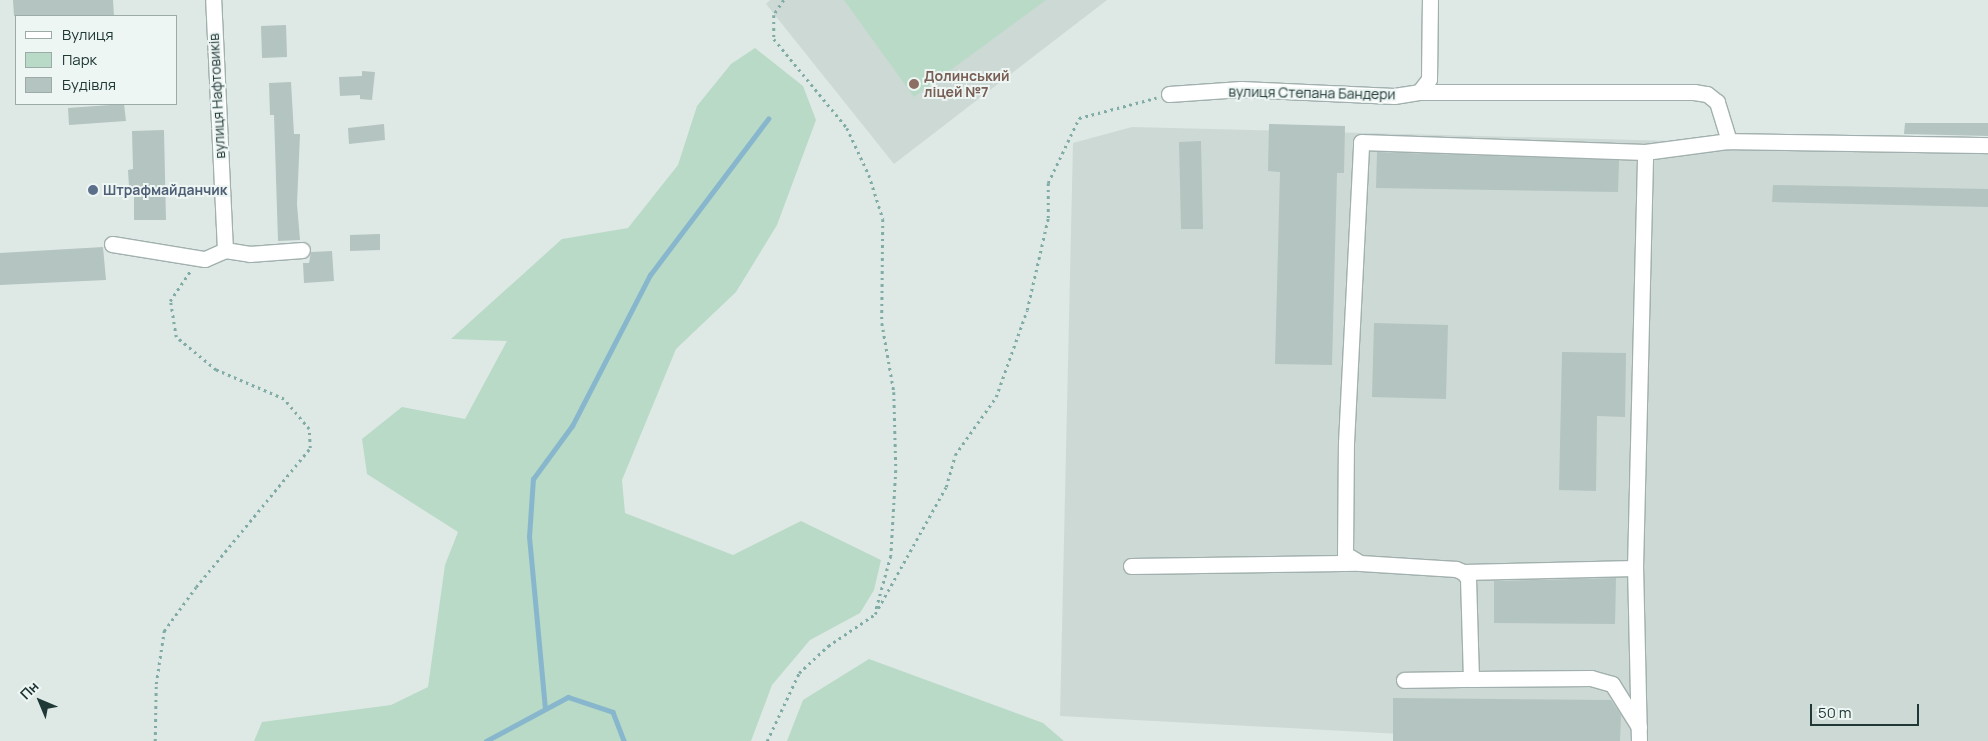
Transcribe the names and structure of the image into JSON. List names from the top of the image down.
{
  "streets": {
    "street": ["вулиця Степана Бандери", "вулиця Нафтовиків"]
  },
  "places": ["Долинський ліцей №7", "Штрафмайданчик"],
  "legend": ["Вулиця", "Парк", "Будівля"],
  "scale_bar": "50 m",
  "north": "top left"
}
